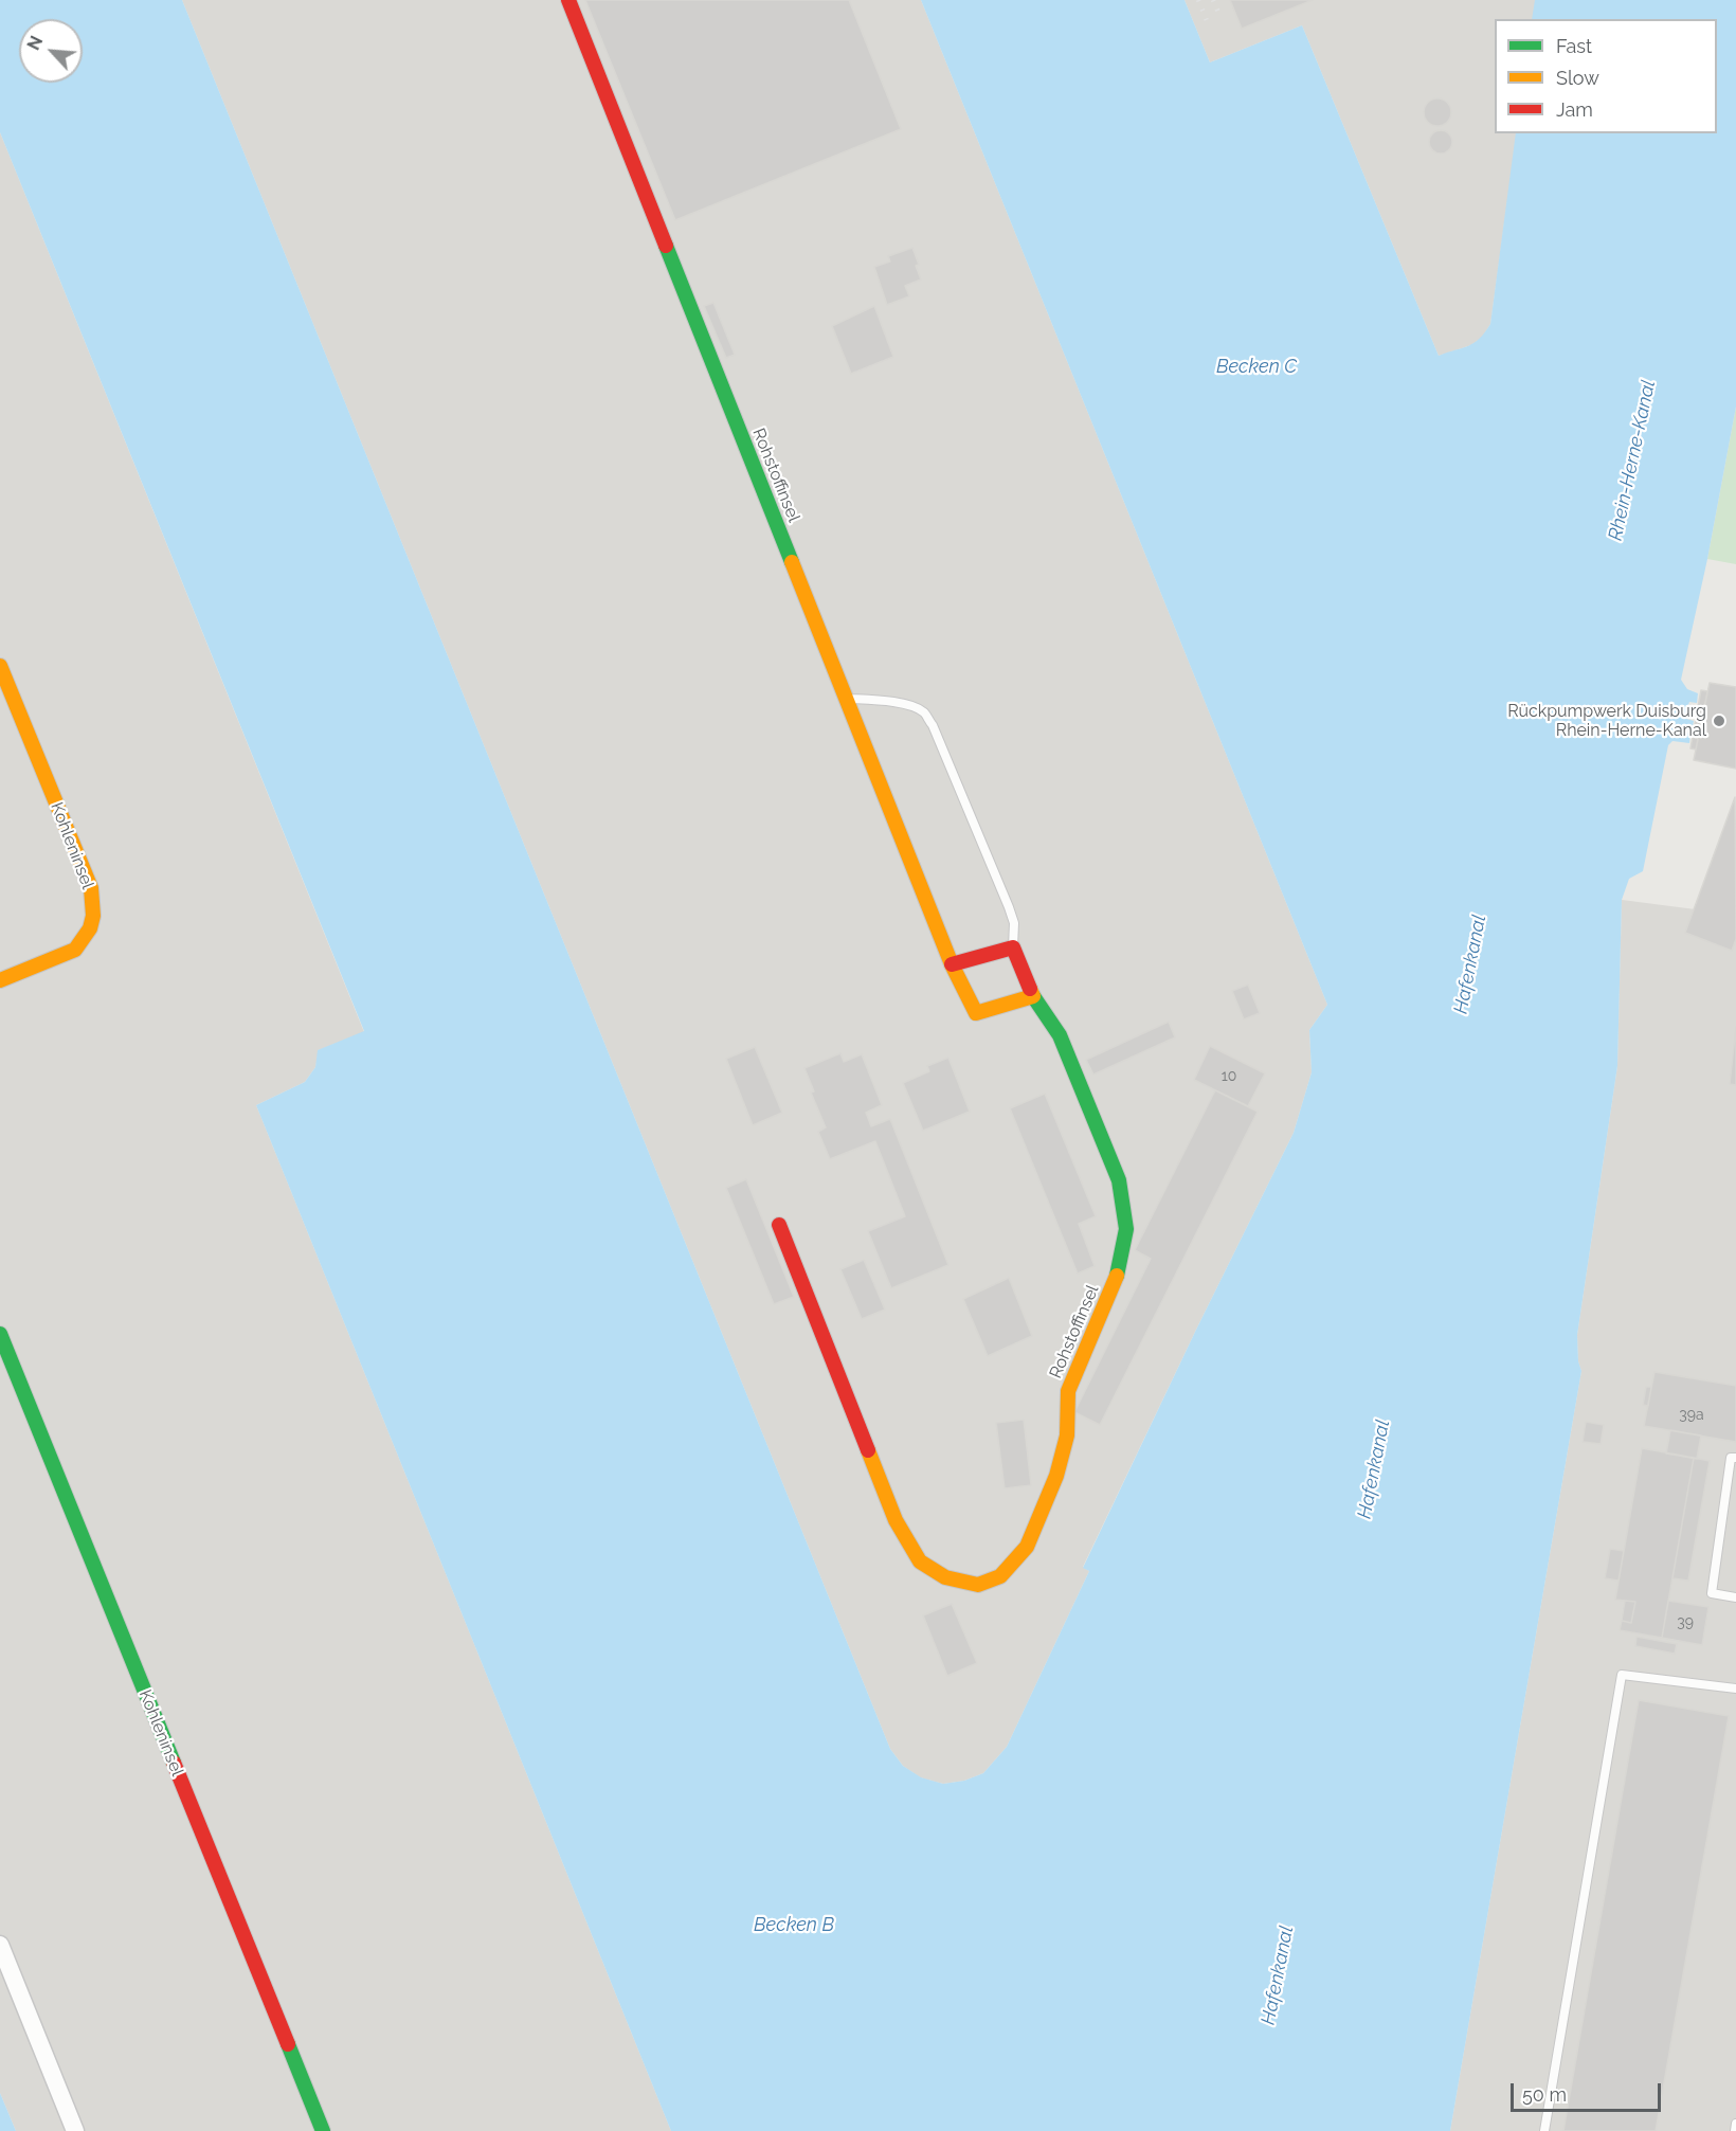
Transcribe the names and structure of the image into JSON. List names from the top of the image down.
{
  "streets": {
    "street": ["Rohstoffinsel", "Kohleninsel"]
  },
  "water": [
    "Becken C",
    "Rhein-Herne-Kanal",
    "Hafenkanal",
    "Becken B"
  ],
  "places": ["Rückpumpwerk Duisburg Rhein-Herne-Kanal"],
  "house_numbers": ["10", "39a", "39"],
  "legend": ["Fast", "Slow", "Jam"],
  "scale_bar": "50 m",
  "north": "top left"
}
